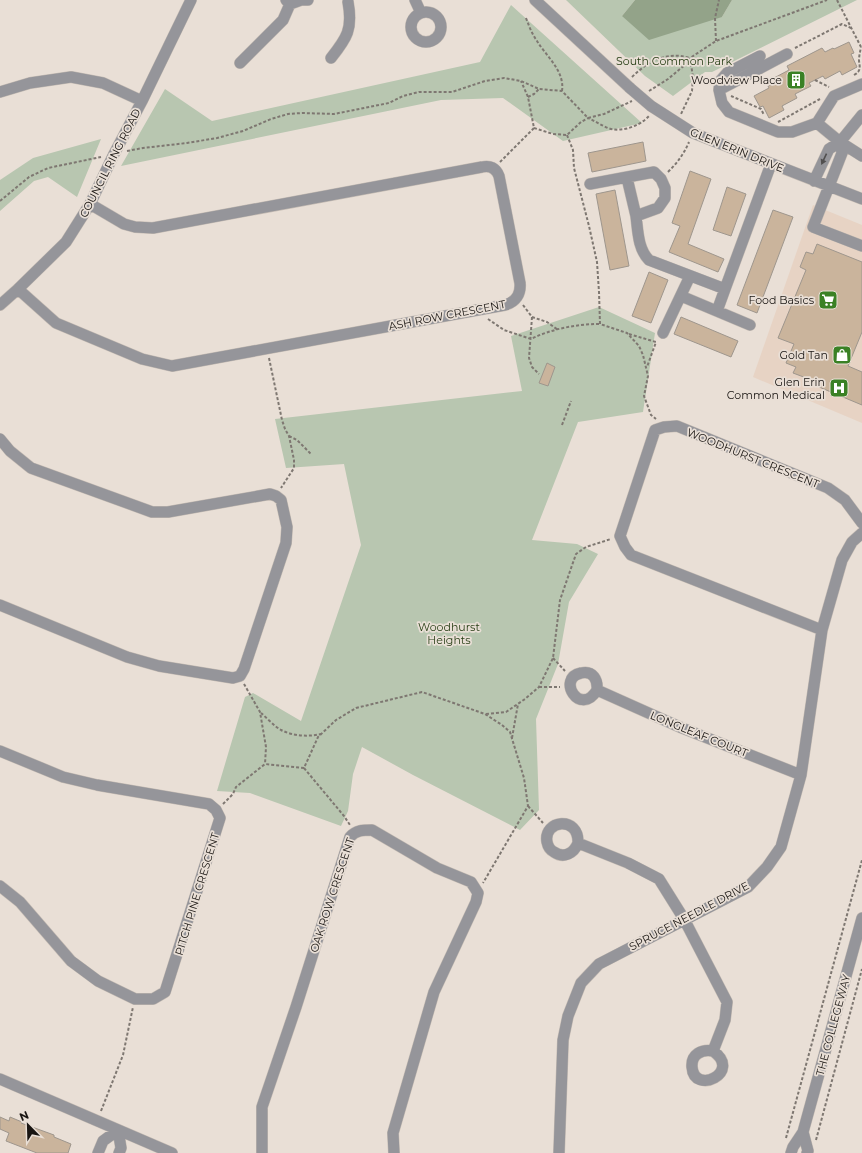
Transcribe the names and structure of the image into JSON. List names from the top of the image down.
{
  "streets": {
    "street": [
      "GLEN ERIN DRIVE",
      "COUNCIL RING ROAD",
      "ASH ROW CRESCENT",
      "WOODHURST CRESCENT",
      "LONGLEAF COURT",
      "PITCH PINE CRESCENT",
      "OAK ROW CRESCENT",
      "SPRUCE NEEDLE DRIVE",
      "THE COLLEGEWAY"
    ]
  },
  "crossings": [
    ["COUNCIL RING ROAD", "ASH ROW CRESCENT"],
    ["LONGLEAF COURT", "SPRUCE NEEDLE DRIVE"]
  ],
  "parks": ["South Common Park", "Woodhurst Heights"],
  "places": {
    "building": ["Woodview Place"],
    "supermarket": ["Food Basics"],
    "shop": ["Gold Tan"],
    "hospital": ["Glen Erin Common Medical"]
  },
  "north": "top left"
}
